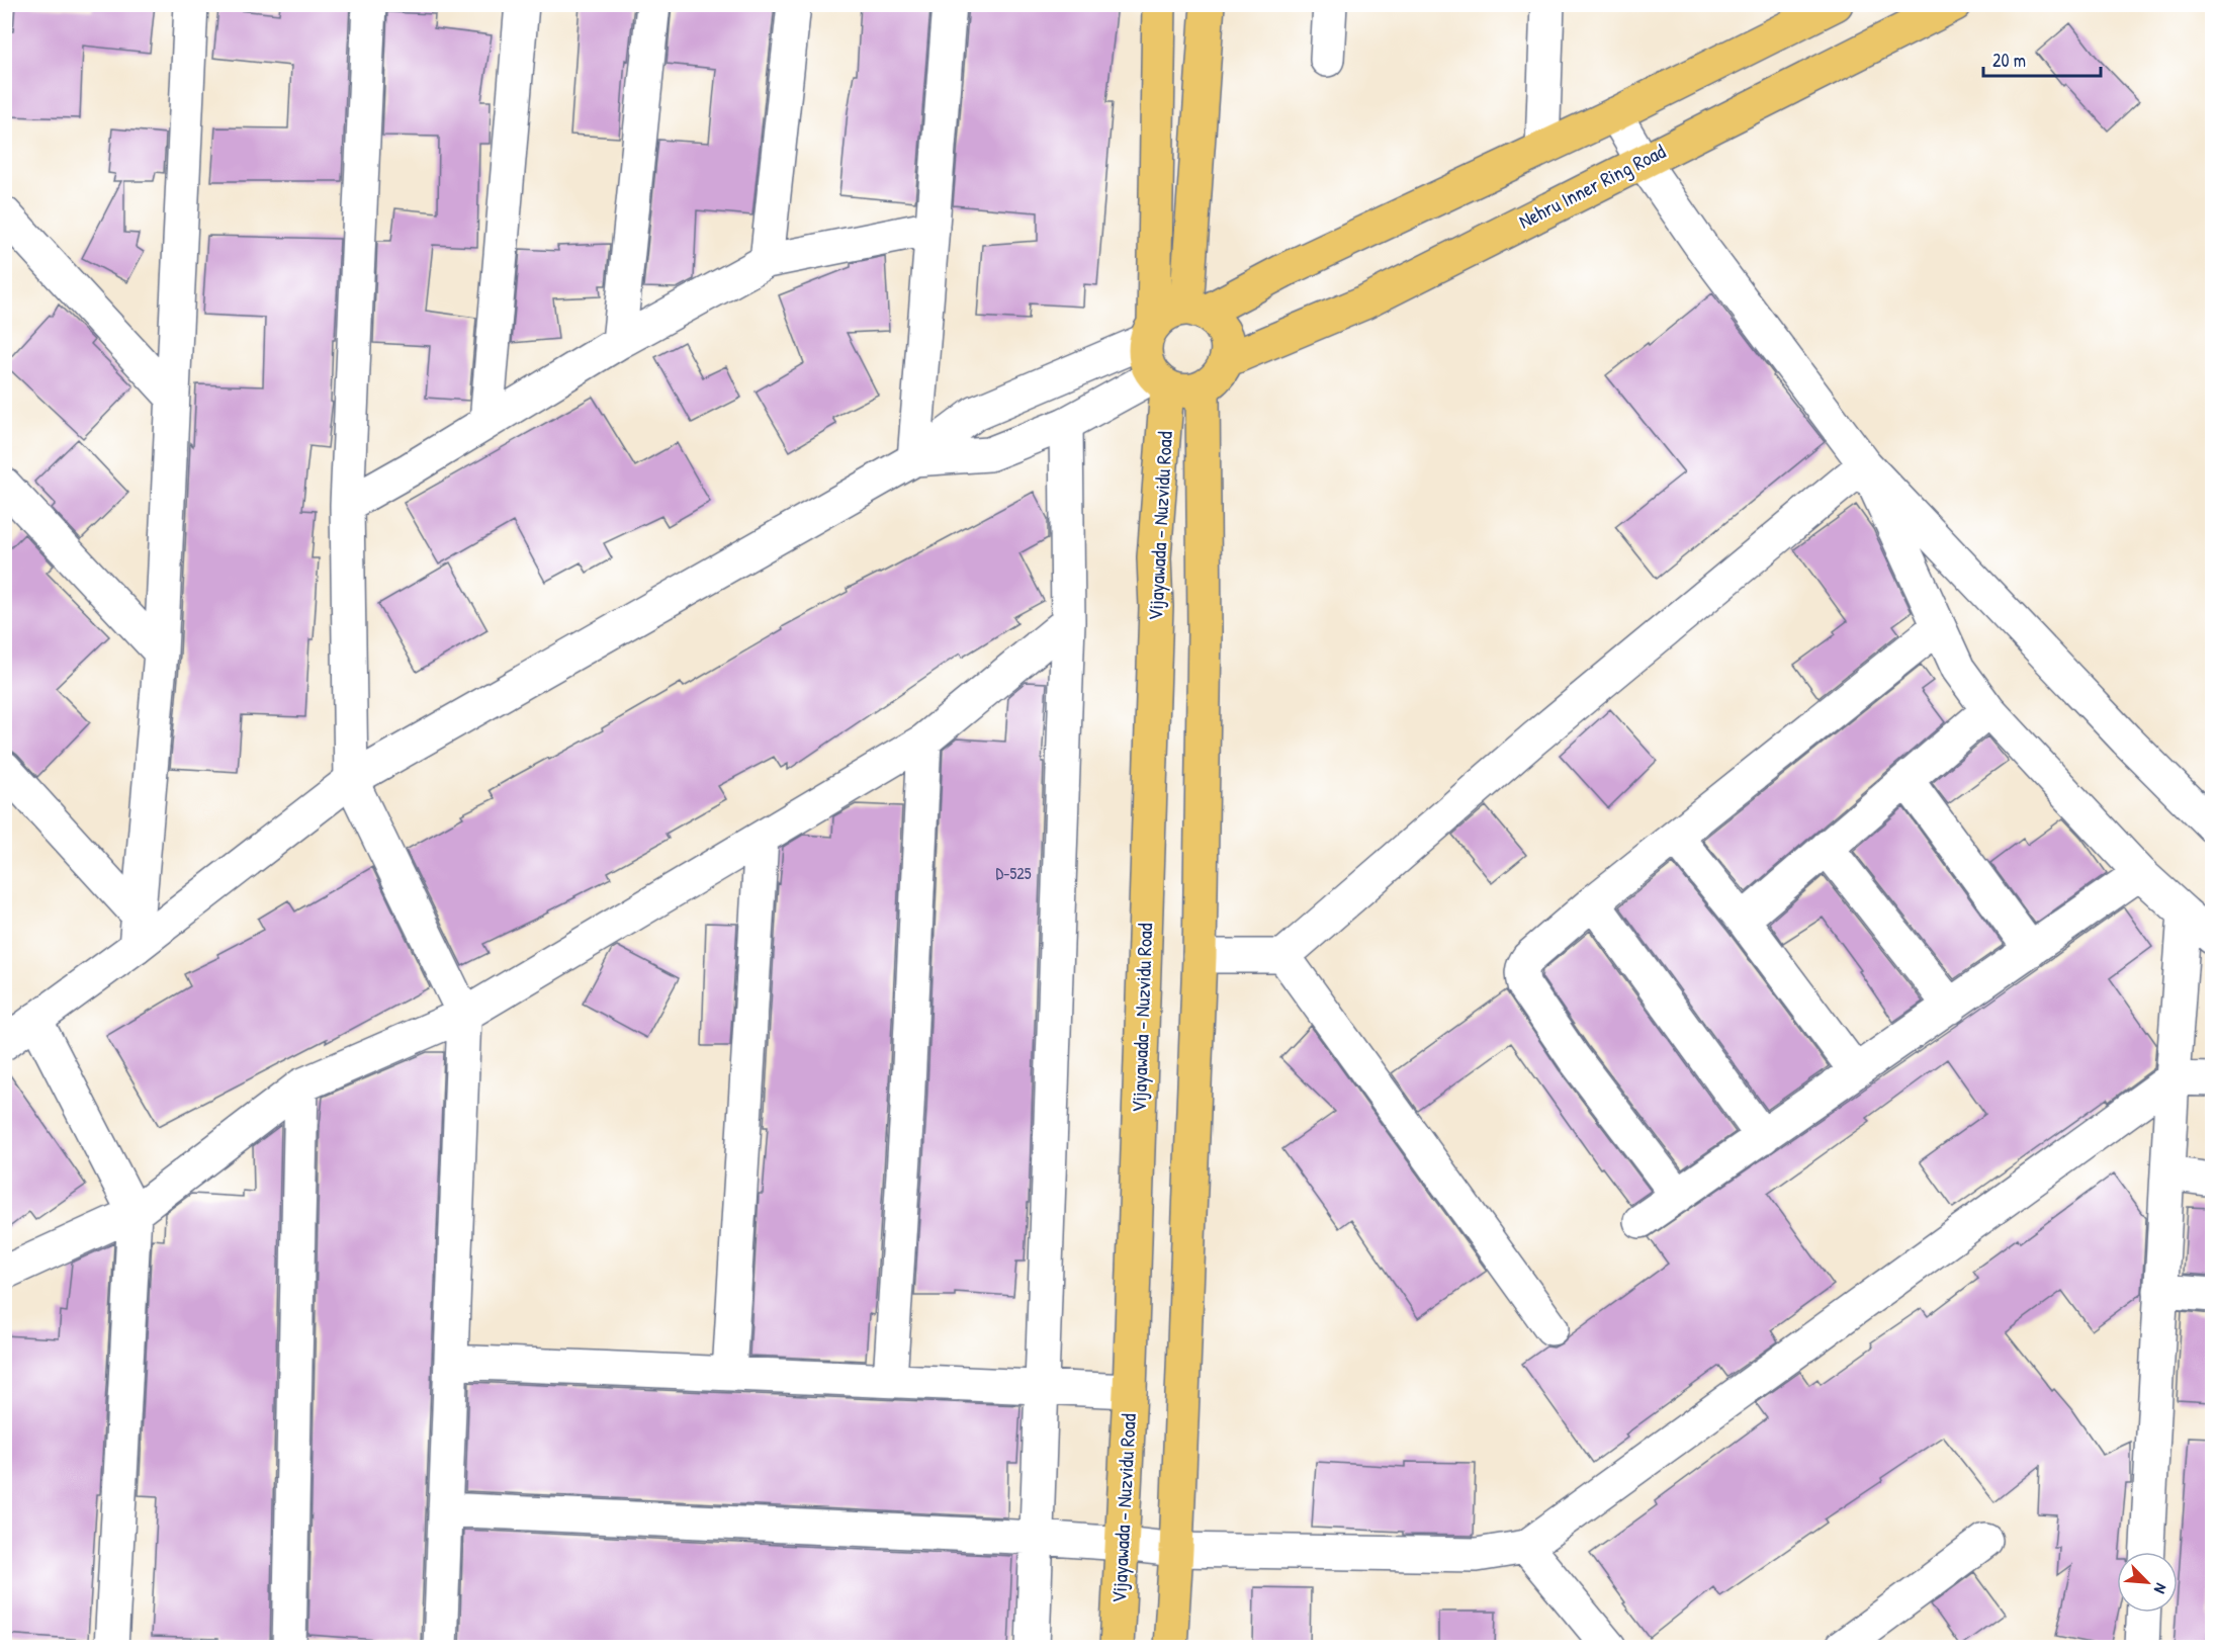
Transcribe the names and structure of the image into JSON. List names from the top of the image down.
{
  "streets": {
    "main road": ["Nehru Inner Ring Road", "Vijayawada - Nuzvidu Road"]
  },
  "crossings": [
    ["Nehru Inner Ring Road", "Vijayawada - Nuzvidu Road"]
  ],
  "house_numbers": ["D-525"],
  "scale_bar": "20 m",
  "north": "bottom right"
}
